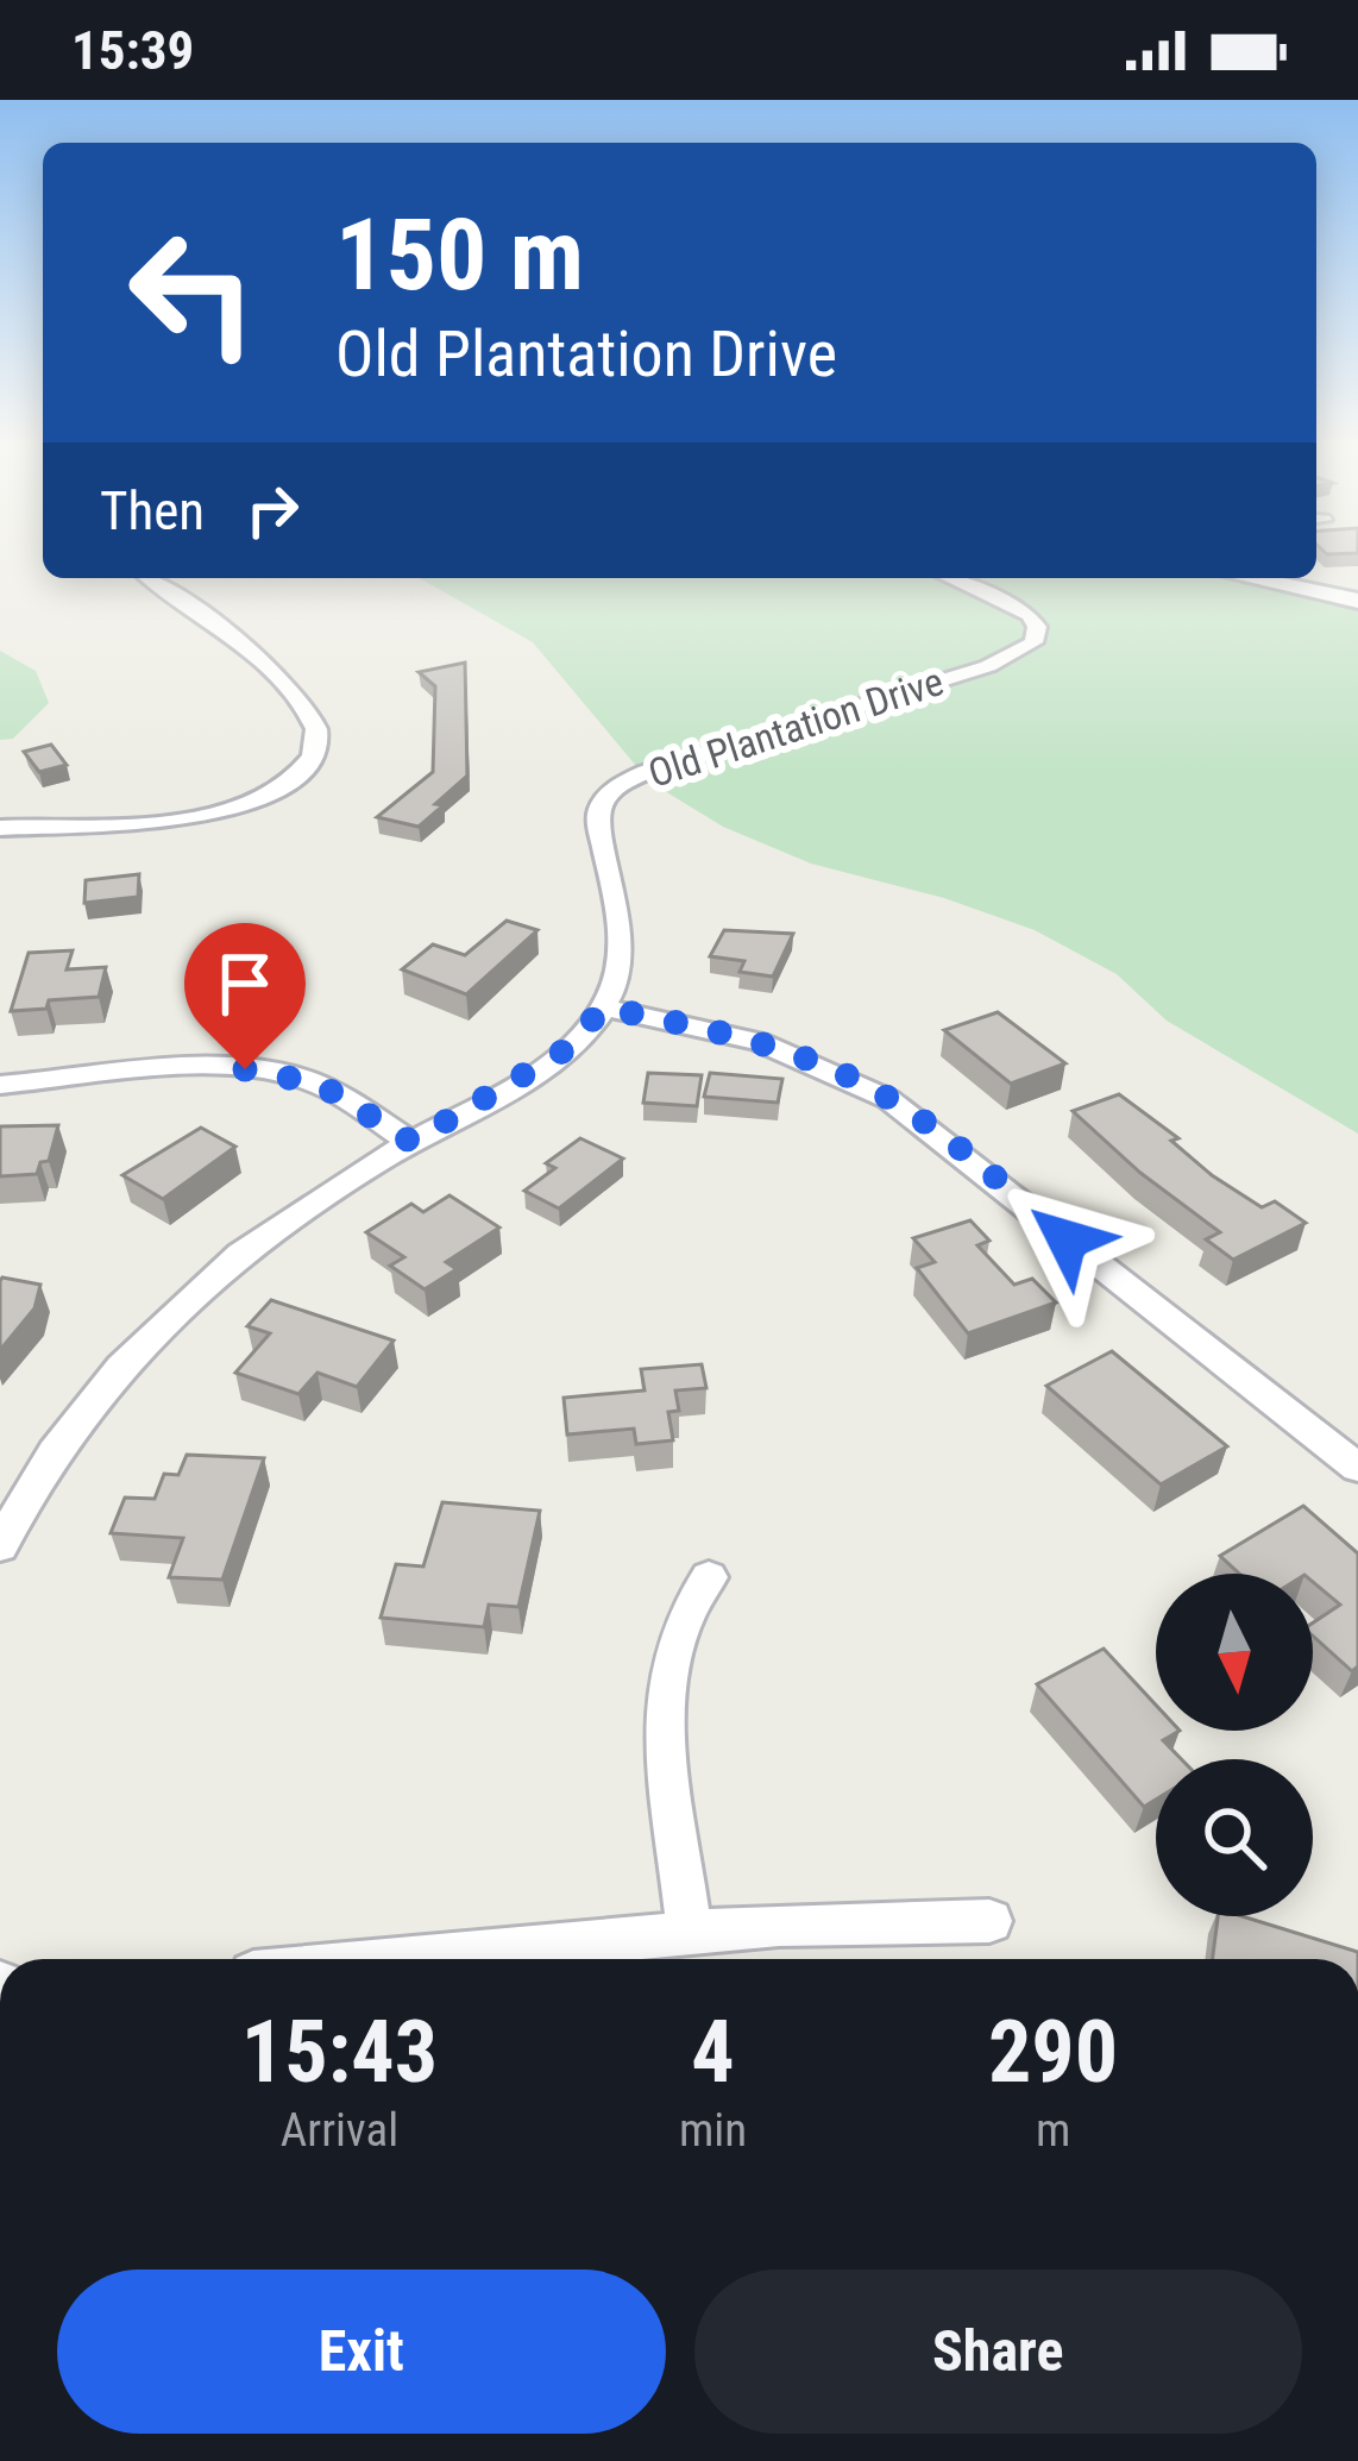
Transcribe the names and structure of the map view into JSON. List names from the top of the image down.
{
  "streets": {
    "street": ["Old Plantation Drive"]
  },
  "north": "bottom",
  "page": {
    "status": "15:39",
    "turn": ["150 m", "Old Plantation Drive"],
    "then": "Then",
    "eta": [
      "15:43",
      "Arrival",
      "4",
      "min",
      "290",
      "m"
    ],
    "buttons": ["Exit", "Share"]
  }
}
